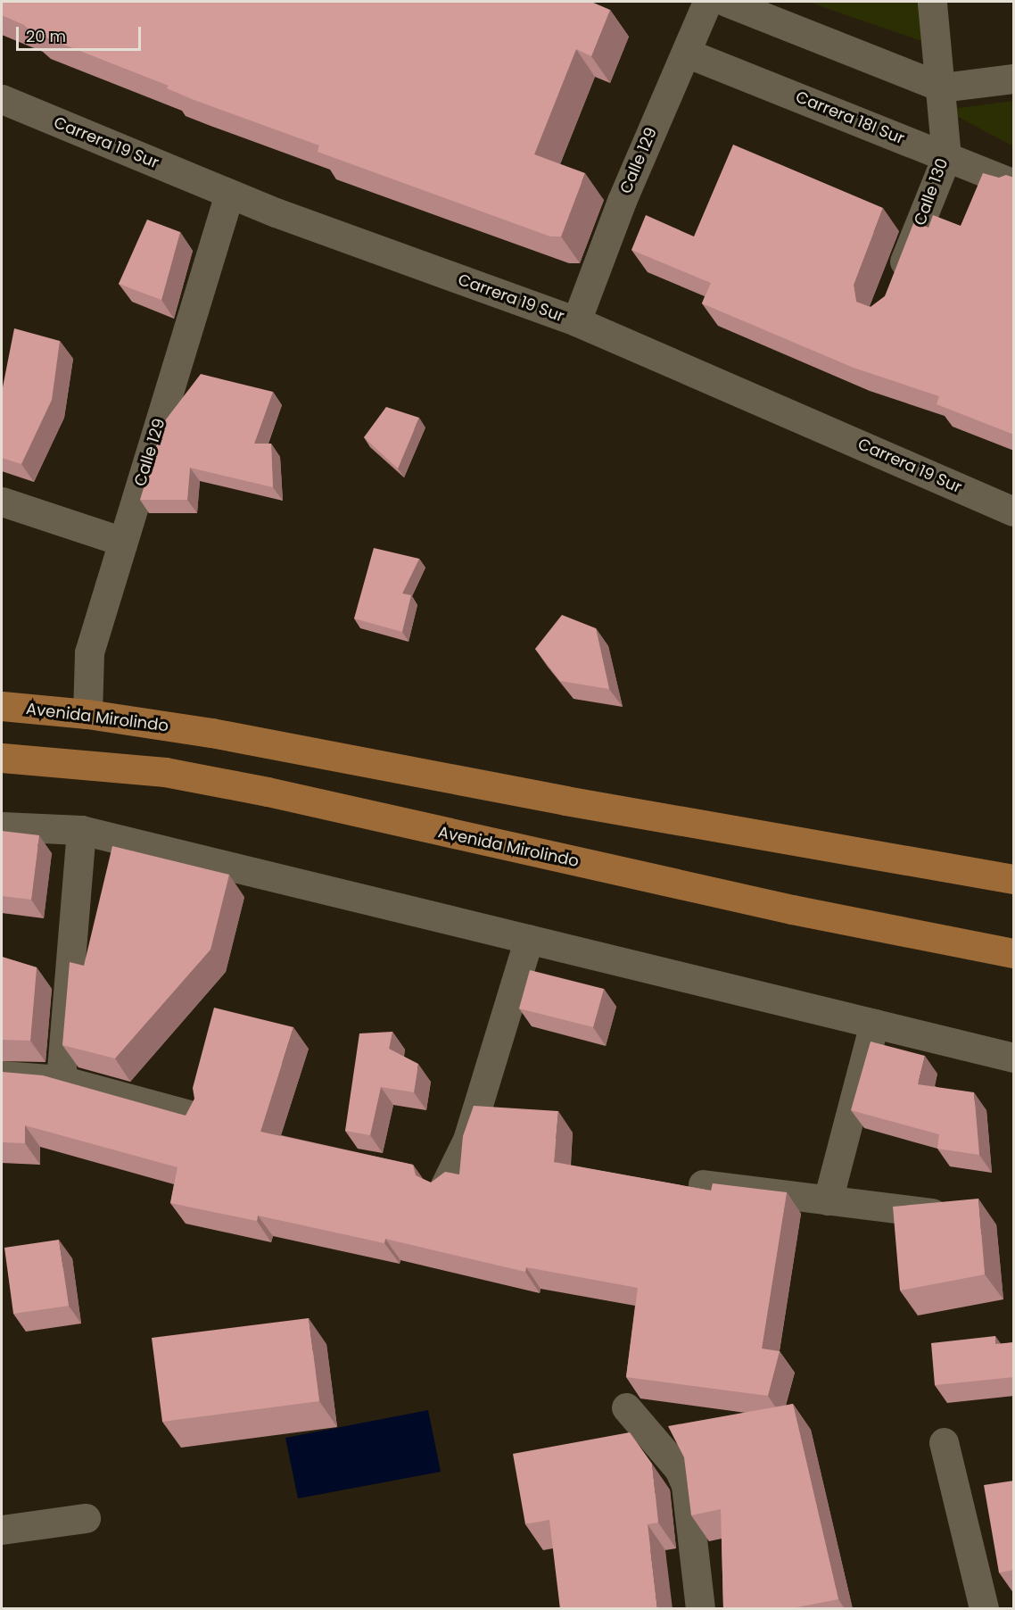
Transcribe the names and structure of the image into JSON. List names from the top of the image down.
{
  "streets": {
    "main road": ["Avenida Mirolindo"],
    "street": [
      "Carrera 18I Sur",
      "Carrera 19 Sur",
      "Calle 129",
      "Calle 130"
    ]
  },
  "crossings": [
    ["Carrera 18I Sur", "Calle 129"],
    ["Carrera 18I Sur", "Calle 130"],
    ["Carrera 19 Sur", "Calle 129"],
    ["Calle 129", "Avenida Mirolindo"]
  ],
  "scale_bar": "20 m"
}
